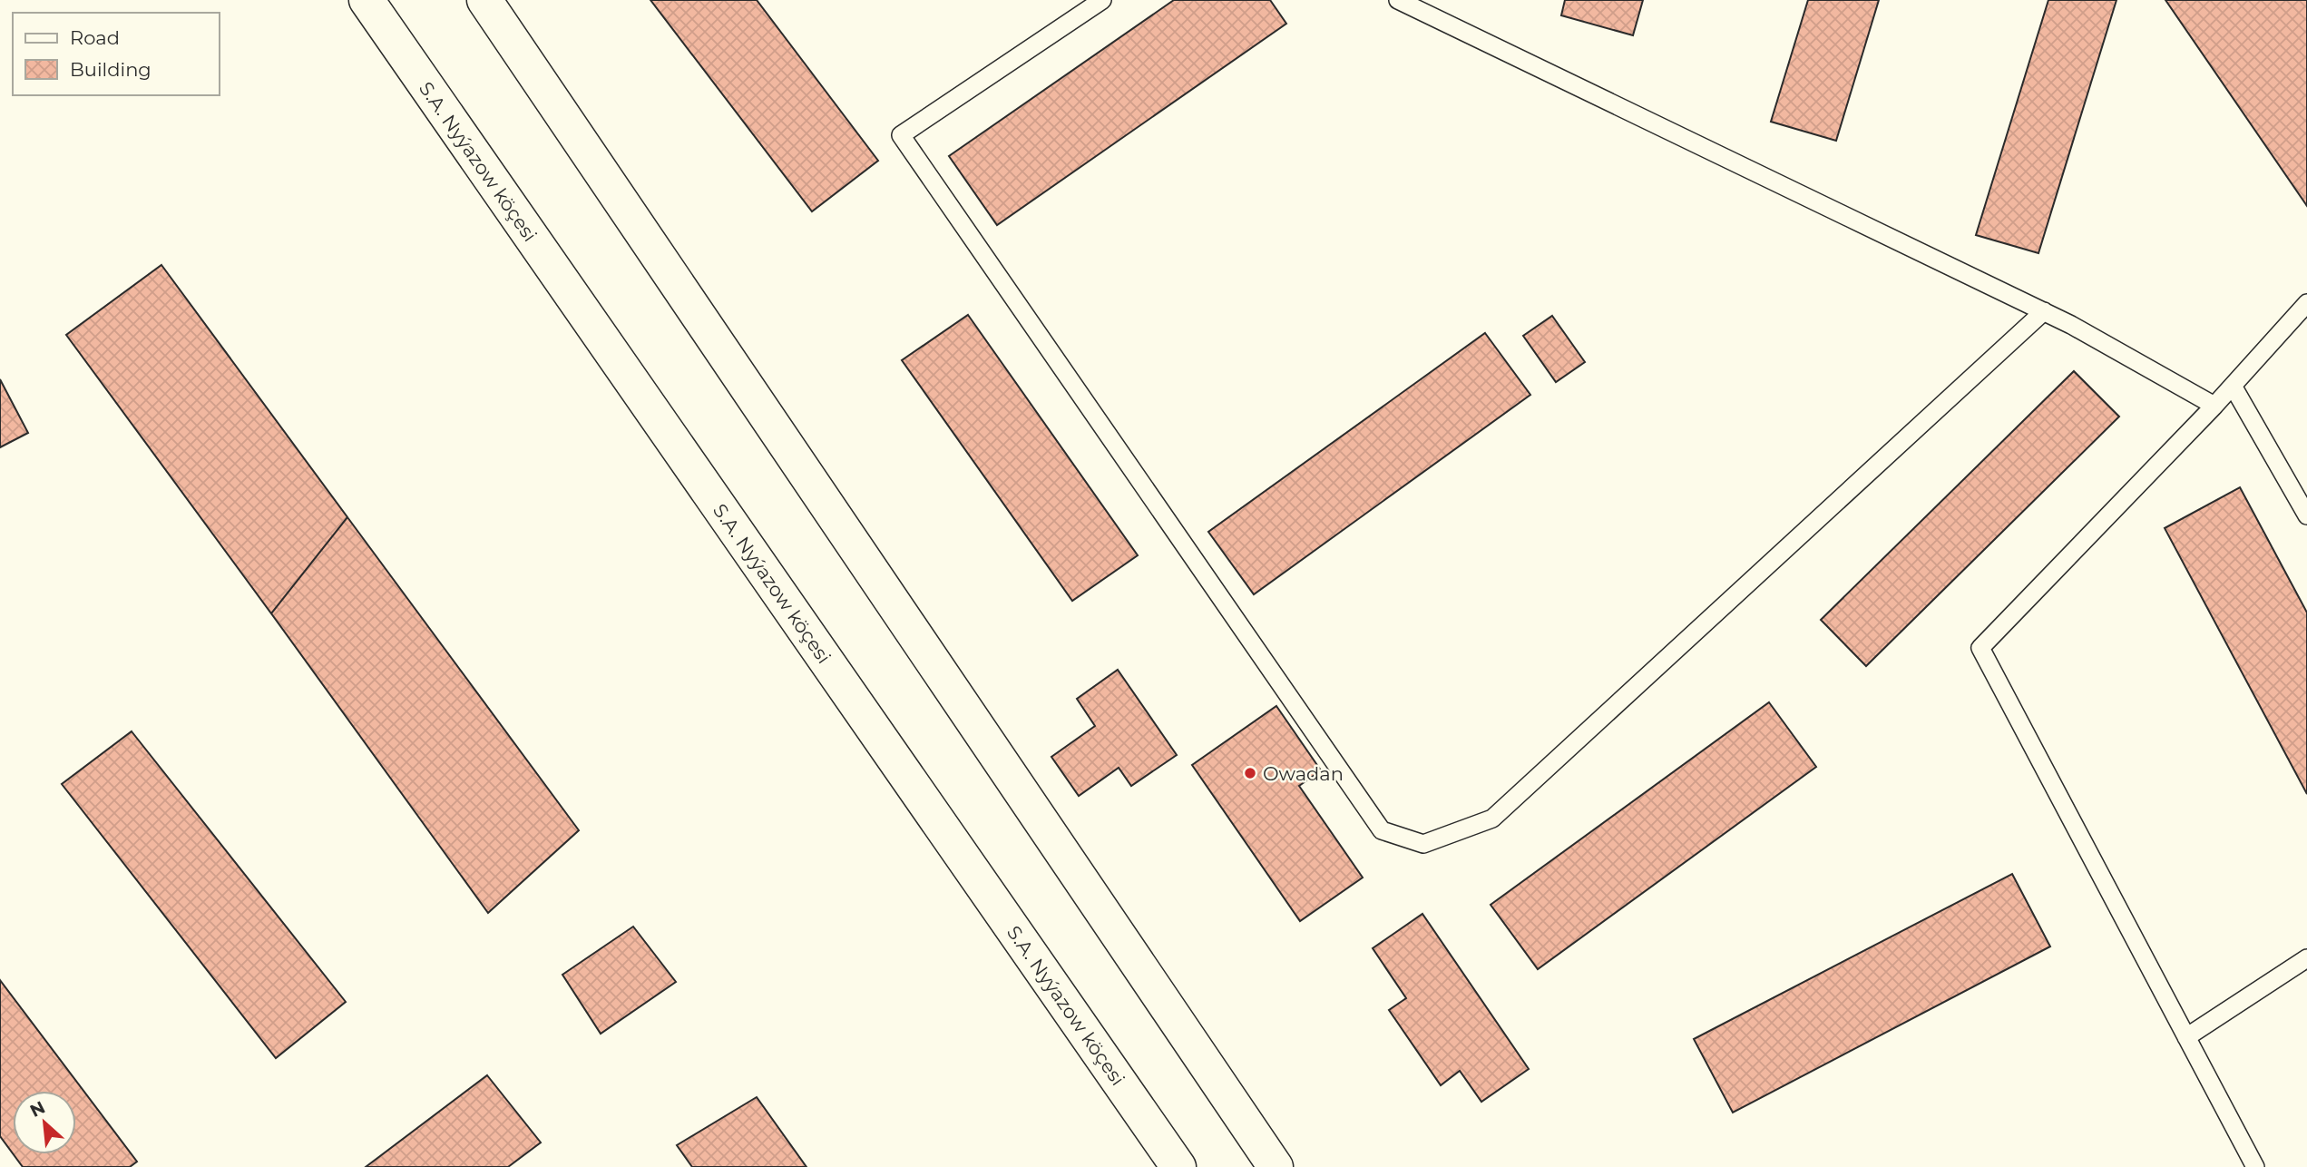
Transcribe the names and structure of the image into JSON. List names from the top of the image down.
{
  "streets": {
    "main road": ["S.A. Nyýazow köçesi"]
  },
  "places": ["Owadan"],
  "legend": ["Road", "Building"],
  "north": "top left"
}
